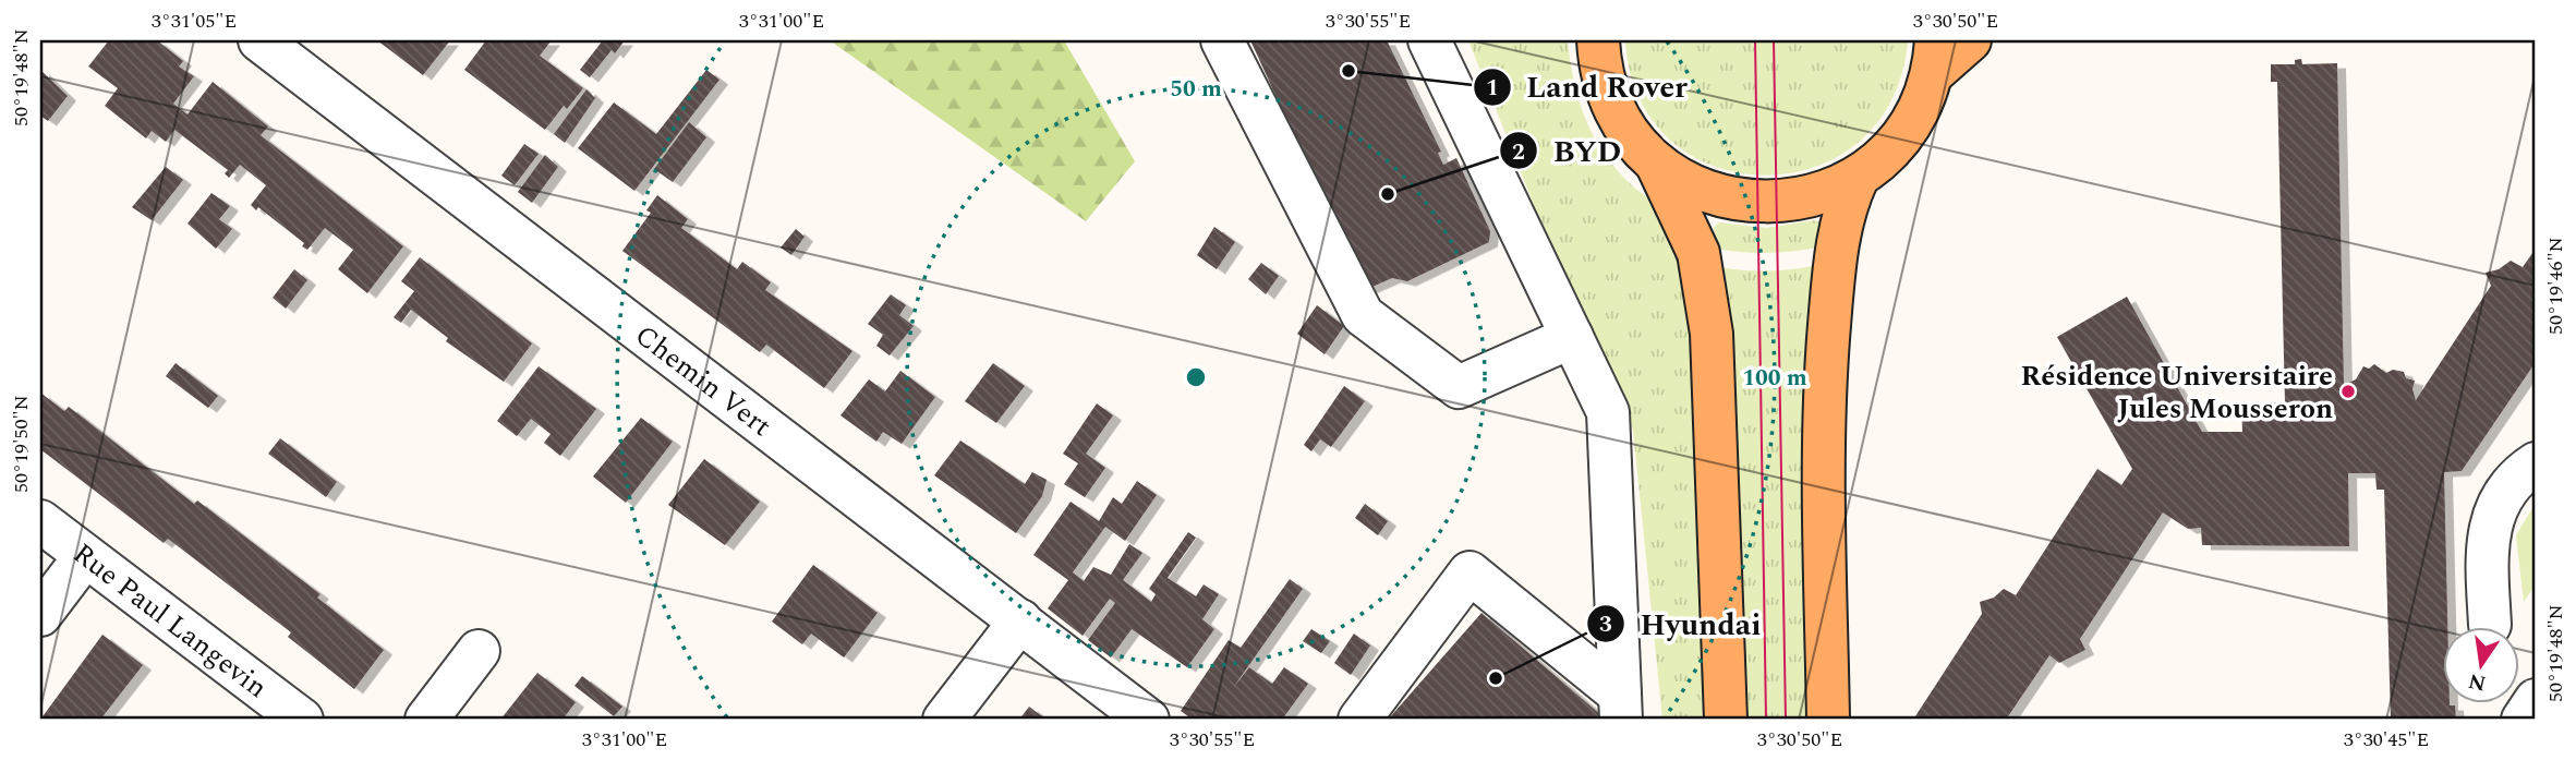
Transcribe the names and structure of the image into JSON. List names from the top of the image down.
{
  "streets": {
    "street": ["Chemin Vert", "Rue Paul Langevin"]
  },
  "places": [
    "Land Rover",
    "BYD",
    "Résidence Universitaire Jules Mousseron",
    "Hyundai"
  ],
  "north": "bottom",
  "coordinates": [
    "3°31'05\"E",
    "3°31'00\"E",
    "3°30'55\"E",
    "3°30'50\"E",
    "50°19'48\"N",
    "50°19'46\"N",
    "50°19'50\"N",
    "3°30'45\"E"
  ],
  "rings": ["50 m", "100 m"]
}
